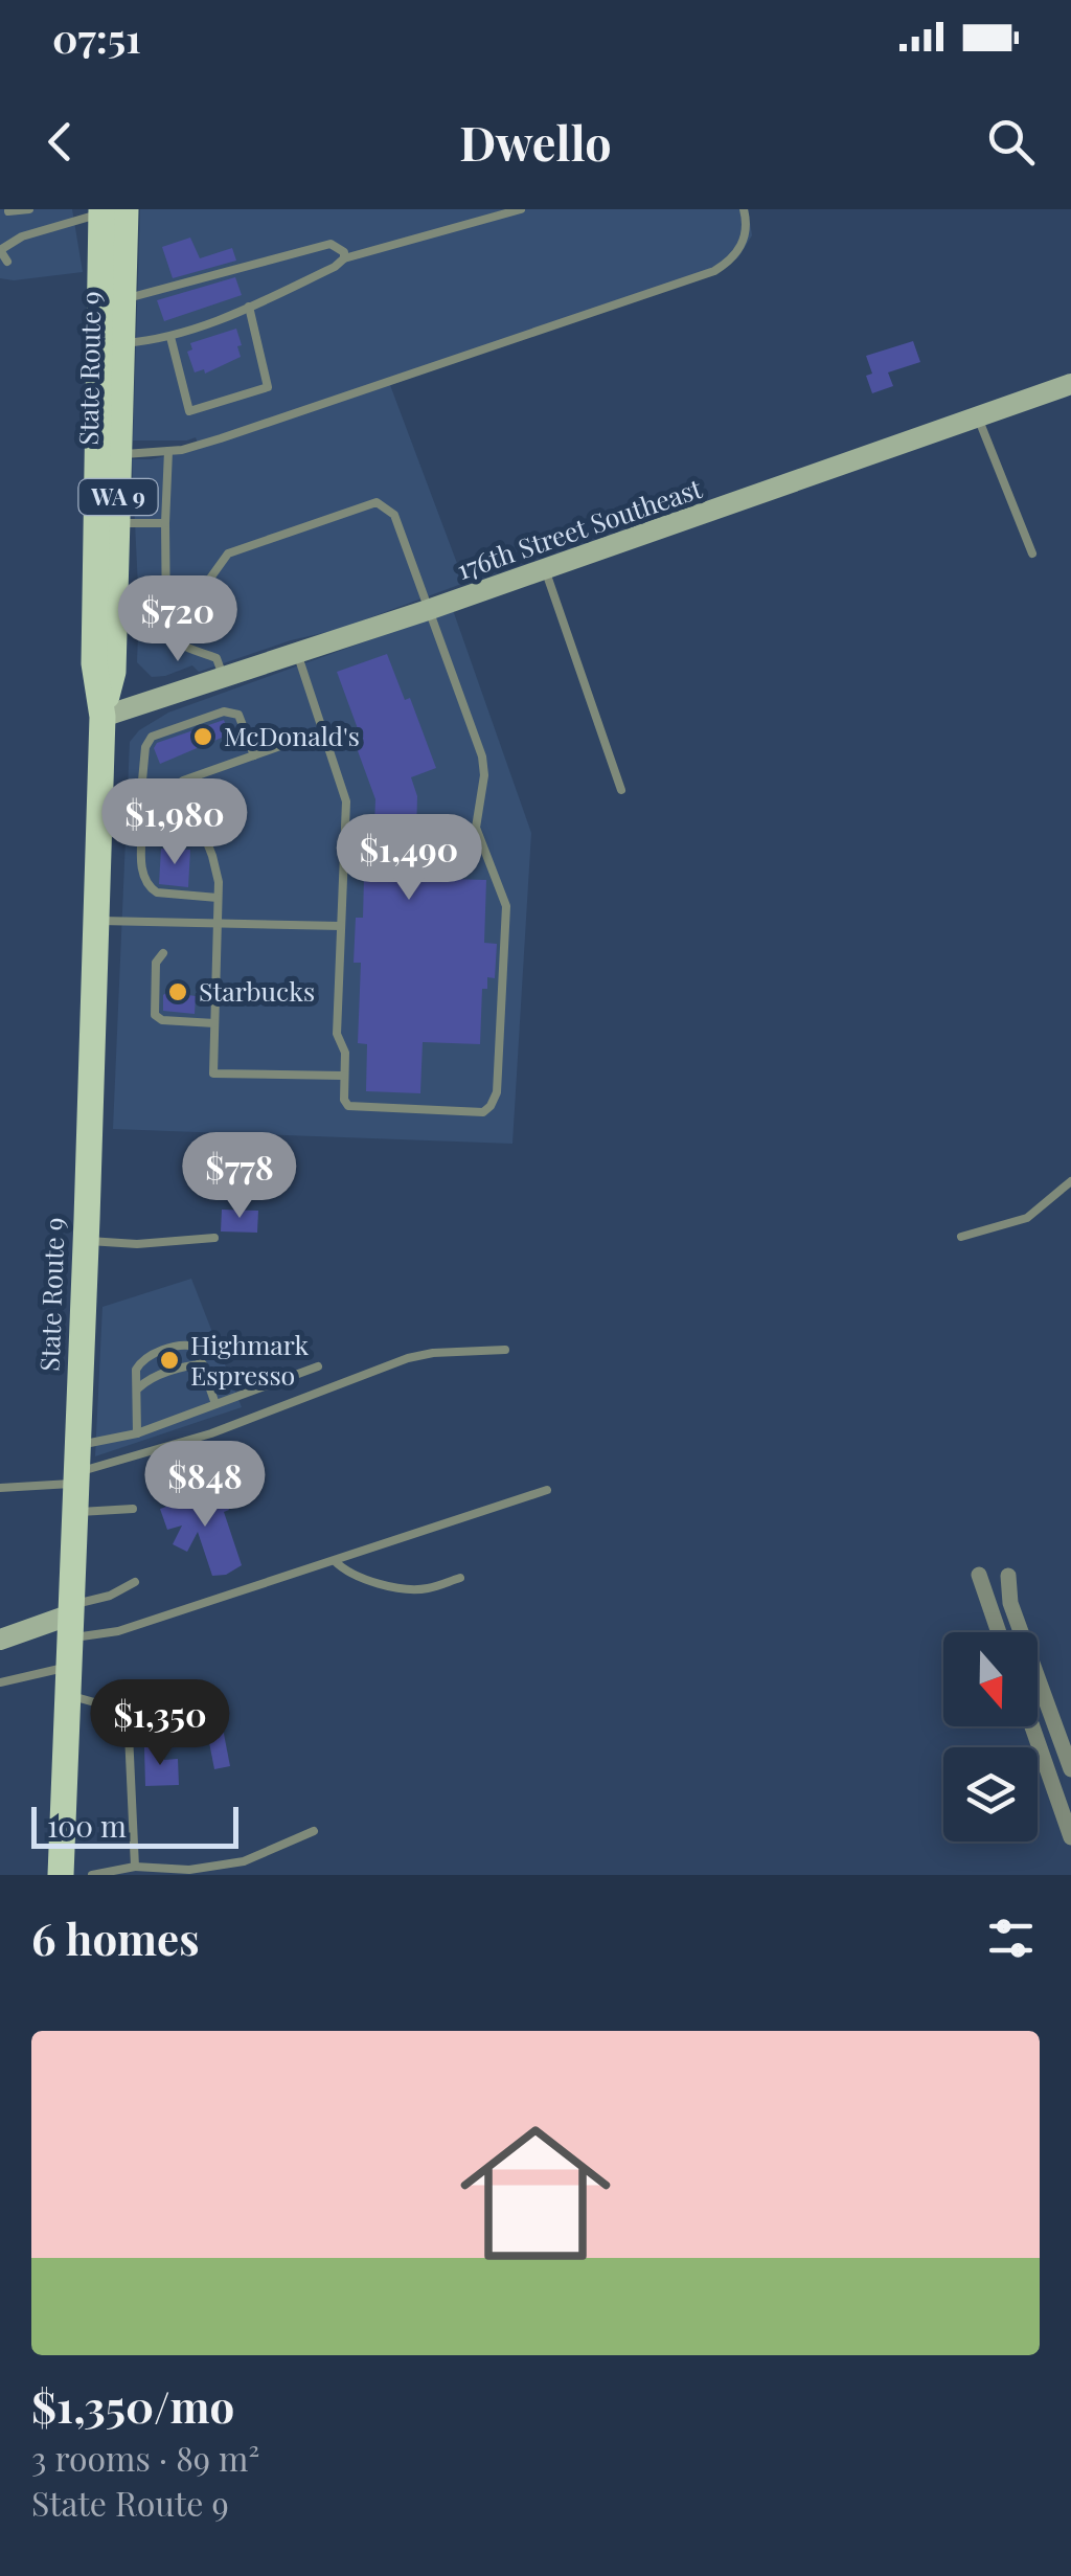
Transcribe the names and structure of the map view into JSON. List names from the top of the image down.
{
  "streets": {
    "main road": ["State Route 9", "WA 9"],
    "street": ["176th Street Southeast"]
  },
  "crossings": [
    ["State Route 9", "176th Street Southeast"]
  ],
  "places": ["McDonald's", "Starbucks", "Highmark Espresso"],
  "scale_bar": "100 m",
  "north": "bottom",
  "page": {
    "status": "07:51",
    "header": "Dwello",
    "price": [
      "$720",
      "$1,980",
      "$1,490",
      "$778",
      "$848",
      "$1,350"
    ],
    "scale": "100 m",
    "heading": "6 homes",
    "list": [
      {
        "name": "$1,350/mo",
        "note": "3 rooms · 89 m² · State Route 9"
      }
    ]
  }
}
